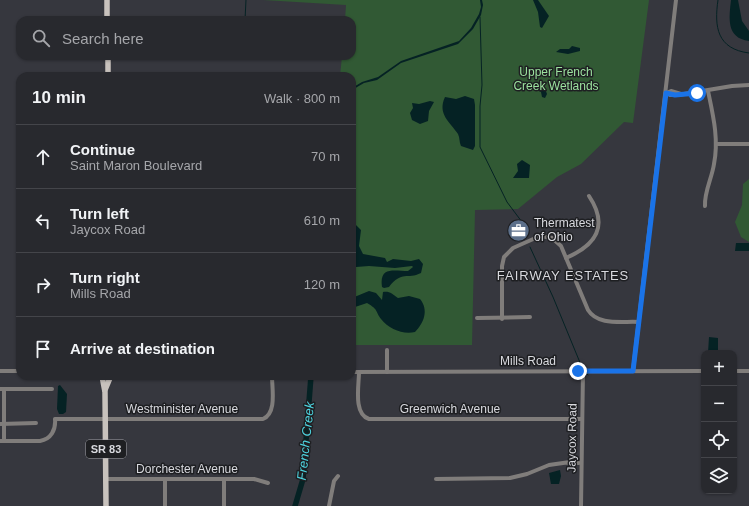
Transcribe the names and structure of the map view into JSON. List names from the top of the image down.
{
  "streets": {
    "main road": ["SR 83"],
    "street": [
      "Mills Road",
      "Westminister Avenue",
      "Greenwich Avenue",
      "Jaycox Road",
      "Dorchester Avenue"
    ]
  },
  "crossings": [
    ["Mills Road", "Greenwich Avenue"],
    ["Mills Road", "Jaycox Road"],
    ["Westminister Avenue", "SR 83"],
    ["Greenwich Avenue", "Jaycox Road"],
    ["SR 83", "Dorchester Avenue"]
  ],
  "districts": ["FAIRWAY ESTATES"],
  "water": ["French Creek"],
  "parks": ["Upper French Creek Wetlands"],
  "places": {
    "office": ["Thermatest of Ohio"]
  },
  "page": {
    "search": "Search here",
    "heading": ["10 min", "Walk · 800 m"],
    "list": [
      ["Continue", "Saint Maron Boulevard", "70 m"],
      ["Turn left", "Jaycox Road", "610 m"],
      ["Turn right", "Mills Road", "120 m"],
      "Arrive at destination"
    ],
    "map_buttons": ["+", "−"]
  }
}
